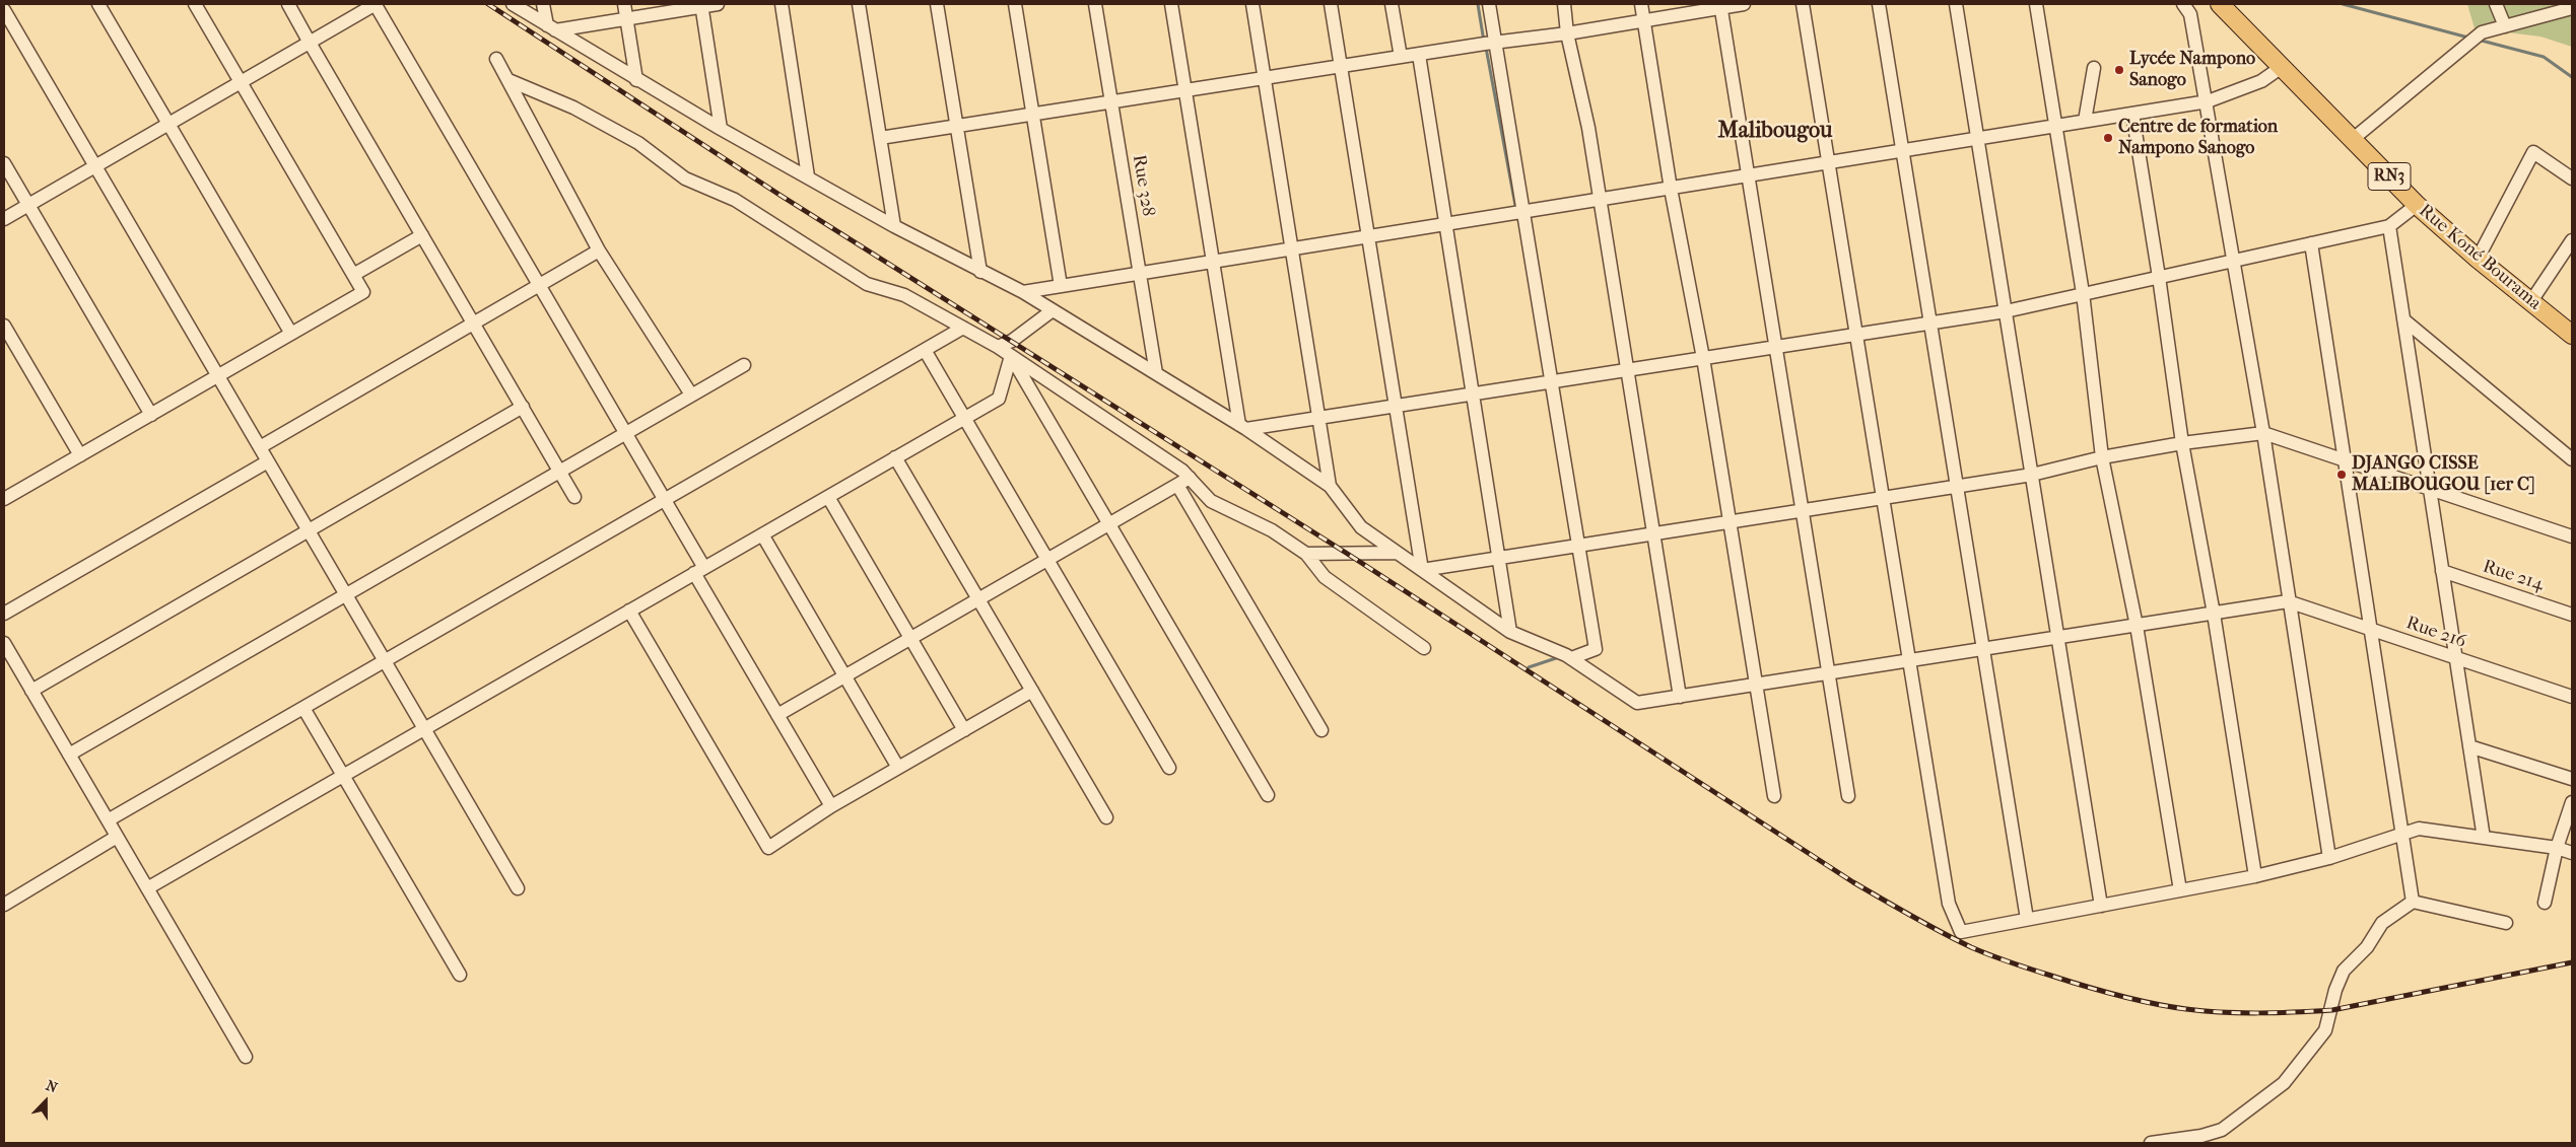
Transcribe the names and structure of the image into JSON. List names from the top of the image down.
{
  "streets": {
    "highway": ["RN3", "Rue Koné Bourama"],
    "street": ["Rue 328", "Rue 214", "Rue 216"]
  },
  "districts": ["Malibougou"],
  "places": ["Lycée Nampono Sanogo", "Centre de formation Nampono Sanogo", "DJANGO CISSE MALIBOUGOU [1er C]"],
  "north": "top"
}
